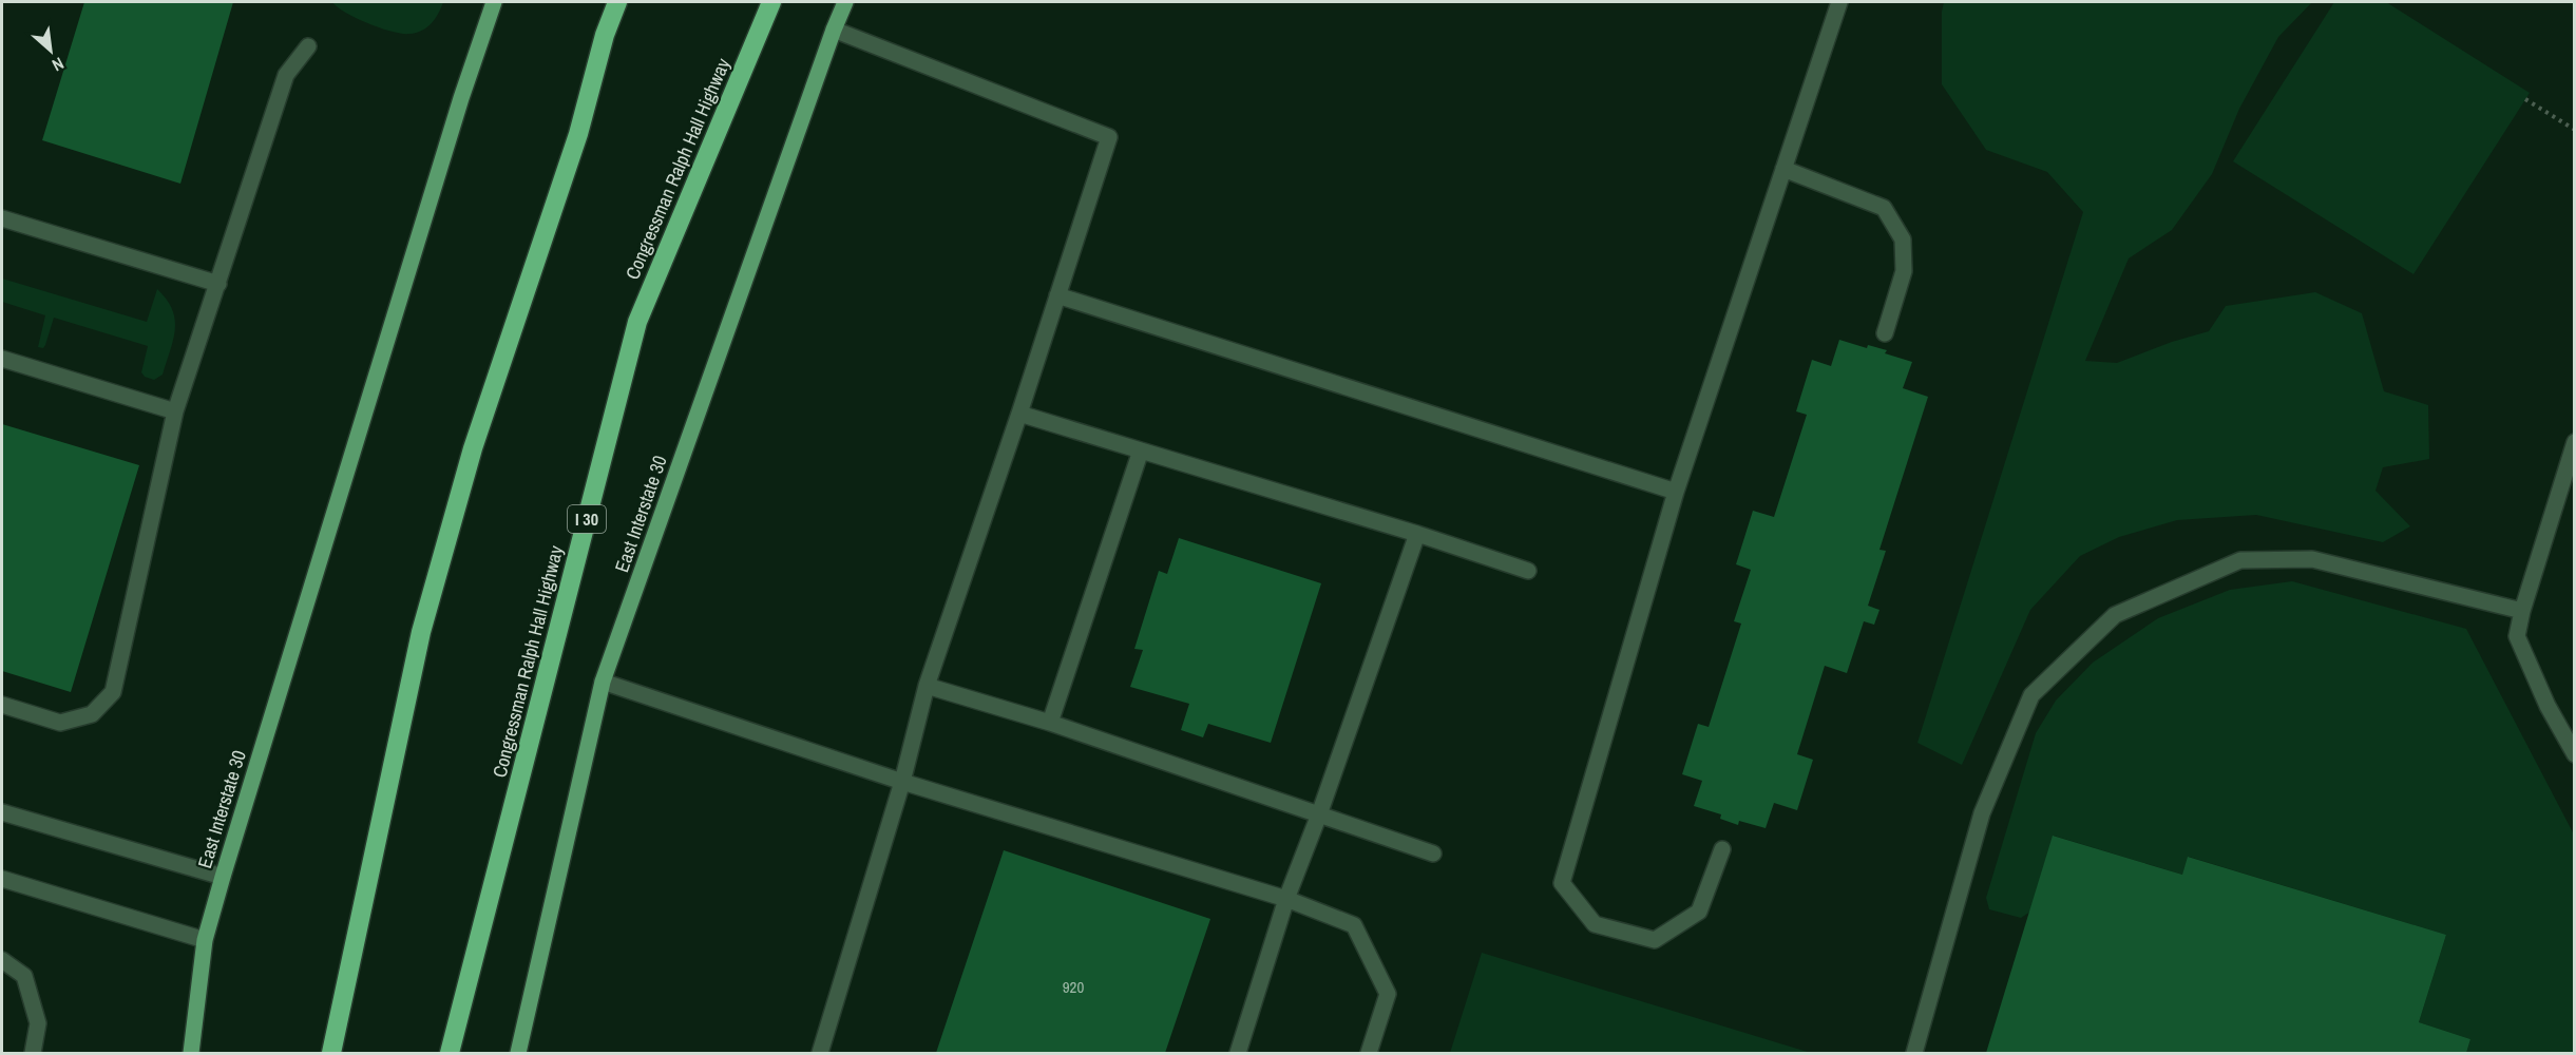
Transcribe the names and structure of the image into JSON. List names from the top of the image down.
{
  "streets": {
    "highway": ["Congressman Ralph Hall Highway", "I 30"],
    "main road": ["East Interstate 30"]
  },
  "house_numbers": ["920"],
  "north": "bottom right"
}
